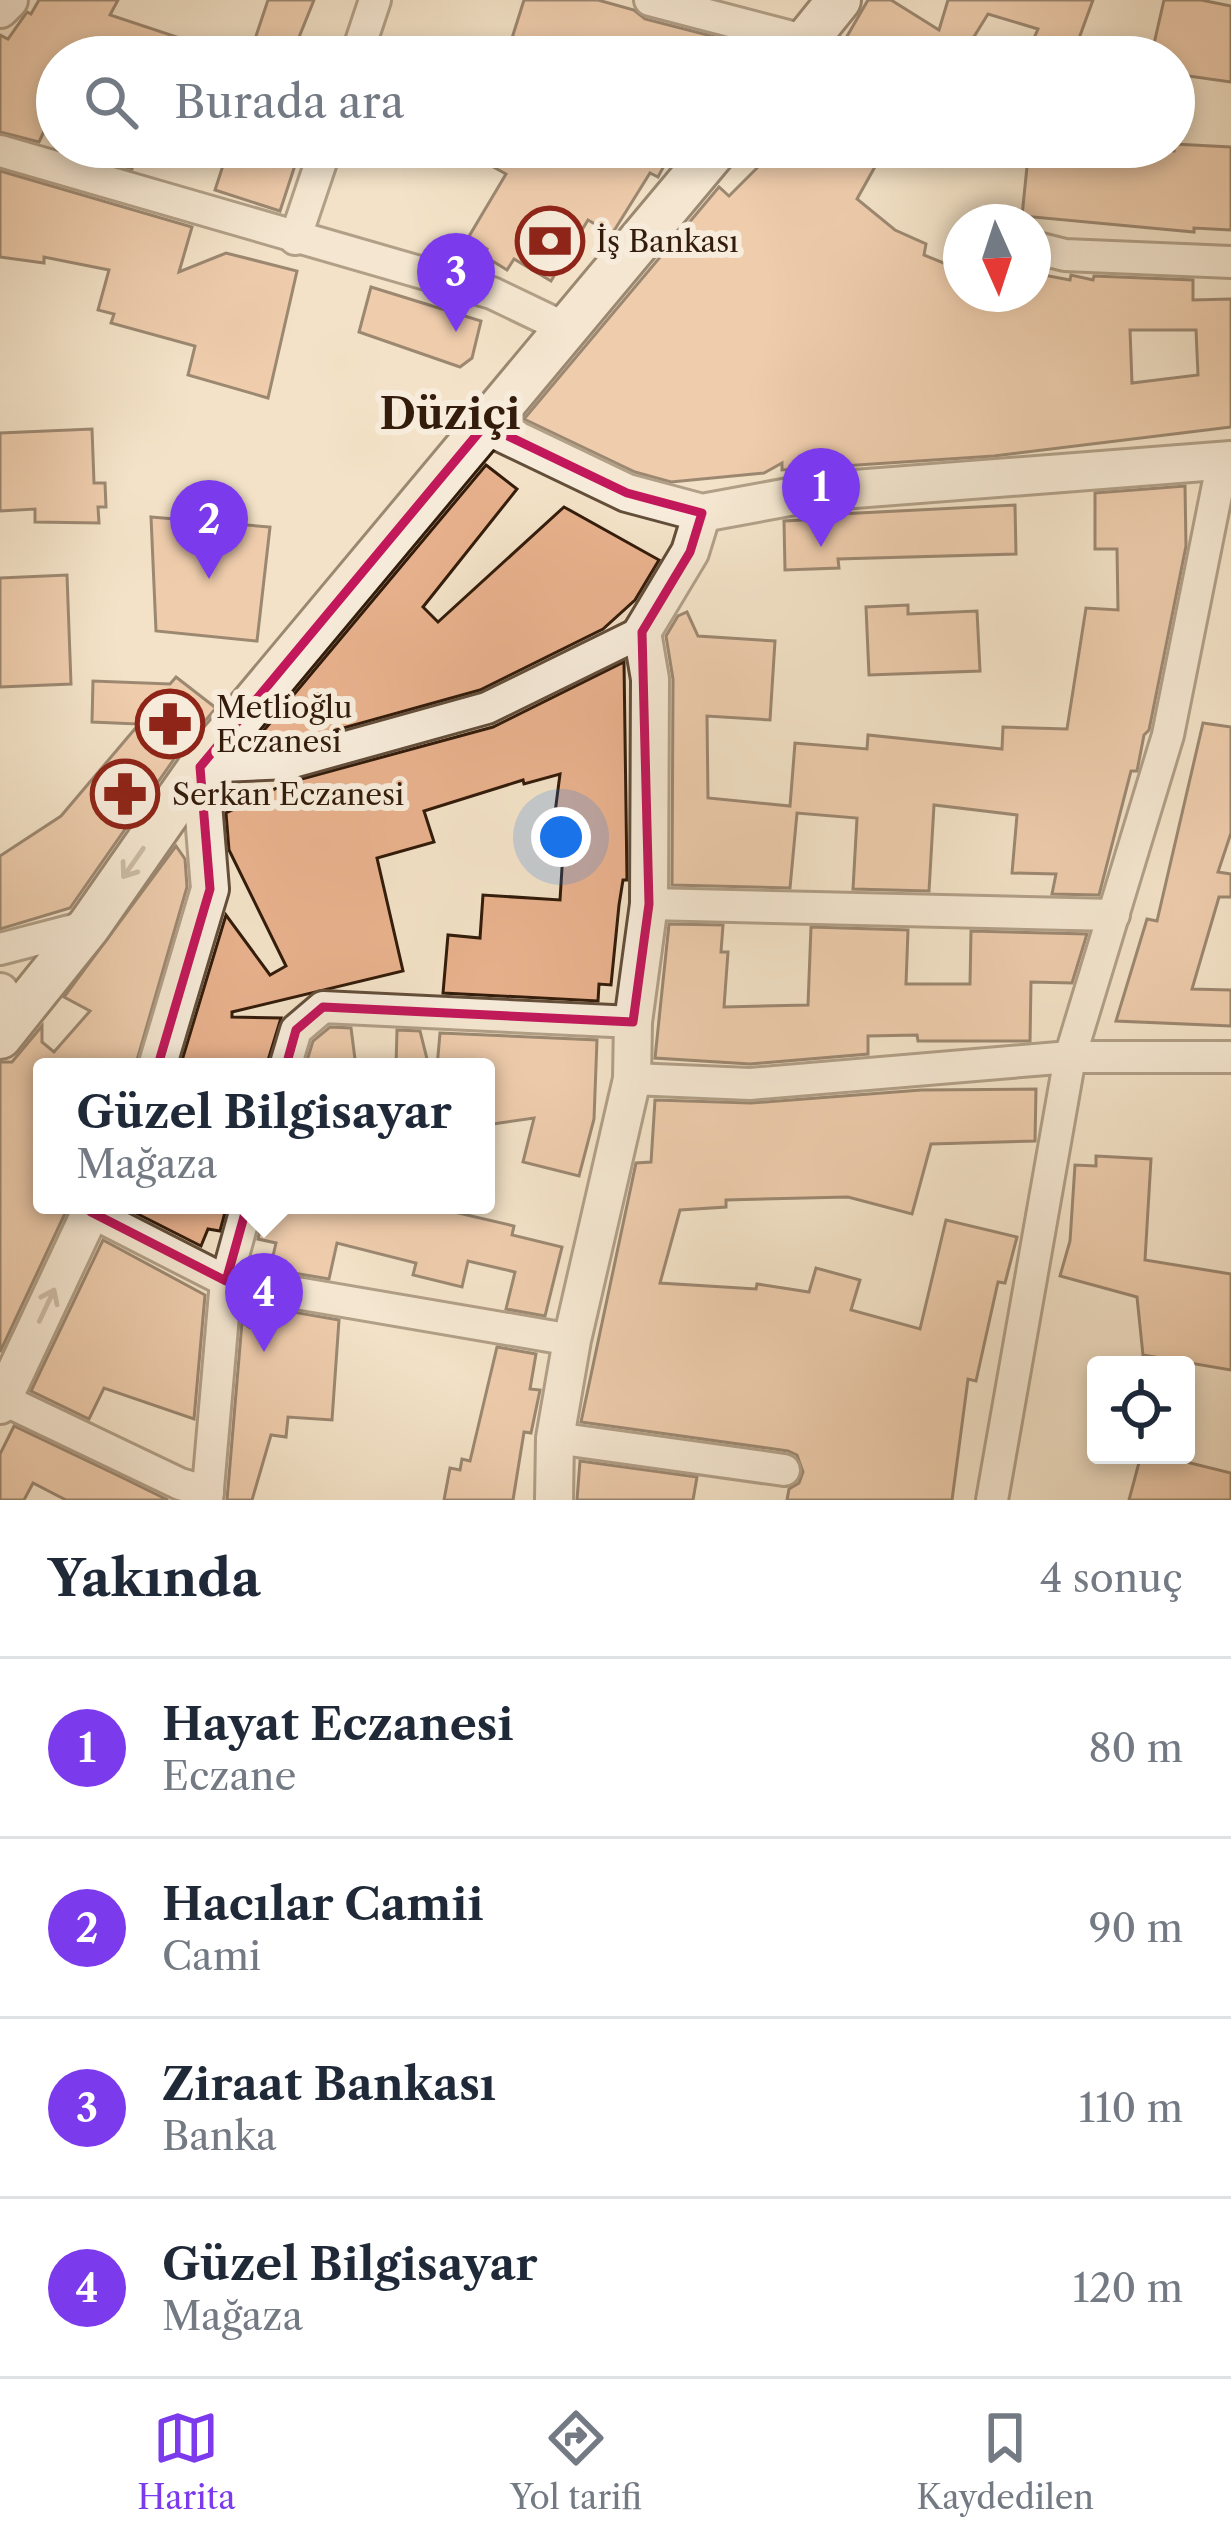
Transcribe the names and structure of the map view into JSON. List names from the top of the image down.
{
  "districts": ["Düziçi"],
  "places": {
    "bank": ["İş Bankası"],
    "pharmacy": ["Metlioğlu Eczanesi", "Serkan Eczanesi"]
  },
  "north": "bottom",
  "page": {
    "search": "Burada ara",
    "pins": [
      "3",
      "1",
      "2",
      "4"
    ],
    "popup": ["Güzel Bilgisayar", "Mağaza"],
    "heading": ["Yakında", "4 sonuç"],
    "list": [
      {
        "mark": "1",
        "name": "Hayat Eczanesi",
        "note": "Eczane",
        "value": "80 m"
      },
      {
        "mark": "2",
        "name": "Hacılar Camii",
        "note": "Cami",
        "value": "90 m"
      },
      {
        "mark": "3",
        "name": "Ziraat Bankası",
        "note": "Banka",
        "value": "110 m"
      },
      {
        "mark": "4",
        "name": "Güzel Bilgisayar",
        "note": "Mağaza",
        "value": "120 m"
      }
    ],
    "nav": ["Harita", "Yol tarifi", "Kaydedilen"]
  }
}
